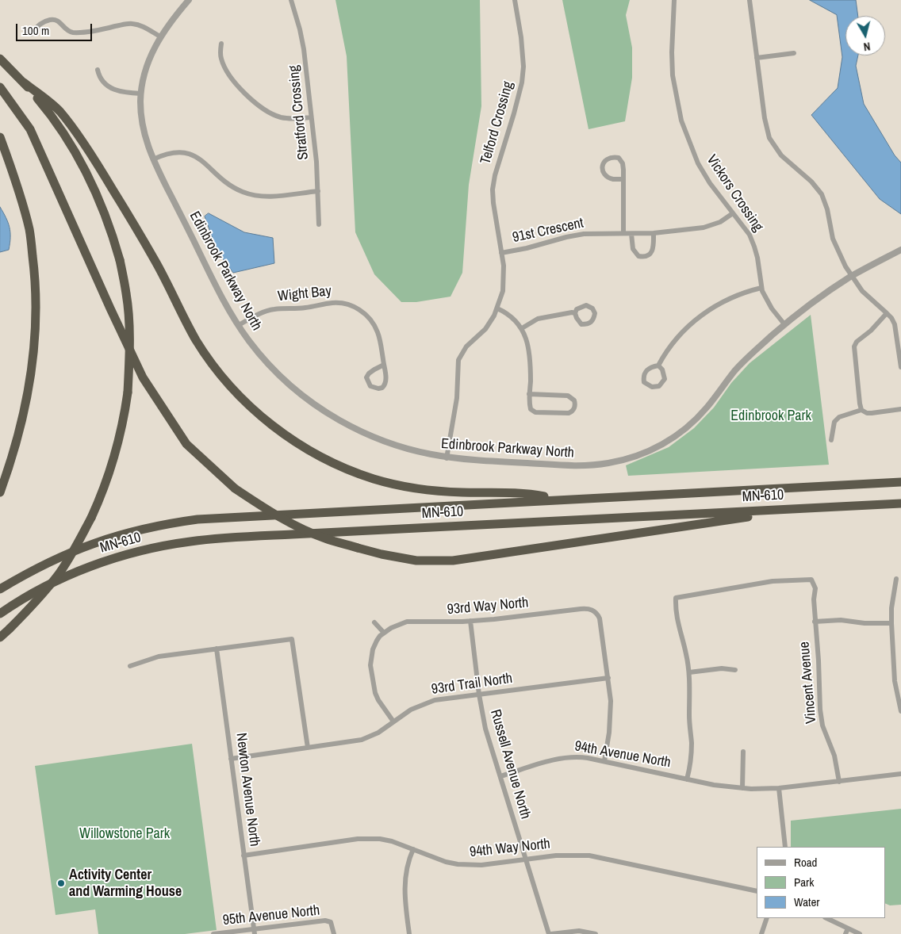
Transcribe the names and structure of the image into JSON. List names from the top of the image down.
{
  "streets": {
    "highway": ["MN-610"],
    "street": [
      "Stratford Crossing",
      "Telford Crossing",
      "Vickors Crossing",
      "91st Crescent",
      "Edinbrook Parkway North",
      "Wight Bay",
      "93rd Way North",
      "Vincent Avenue",
      "93rd Trail North",
      "94th Avenue North",
      "Russell Avenue North",
      "Newton Avenue North",
      "94th Way North",
      "95th Avenue North"
    ]
  },
  "crossings": [
    ["Telford Crossing", "91st Crescent"],
    ["Telford Crossing", "Edinbrook Parkway North"],
    ["Vickors Crossing", "91st Crescent"],
    ["Vickors Crossing", "Edinbrook Parkway North"],
    ["Edinbrook Parkway North", "Wight Bay"],
    ["93rd Way North", "93rd Trail North"],
    ["93rd Way North", "Russell Avenue North"],
    ["Vincent Avenue", "94th Avenue North"],
    ["93rd Trail North", "Russell Avenue North"],
    ["93rd Trail North", "Newton Avenue North"],
    ["94th Avenue North", "Russell Avenue North"],
    ["Russell Avenue North", "94th Way North"],
    ["Newton Avenue North", "94th Way North"],
    ["Newton Avenue North", "95th Avenue North"]
  ],
  "parks": ["Edinbrook Park", "Willowstone Park"],
  "places": ["Activity Center and Warming House"],
  "legend": ["Road", "Park", "Water"],
  "scale_bar": "100 m",
  "north": "bottom"
}
